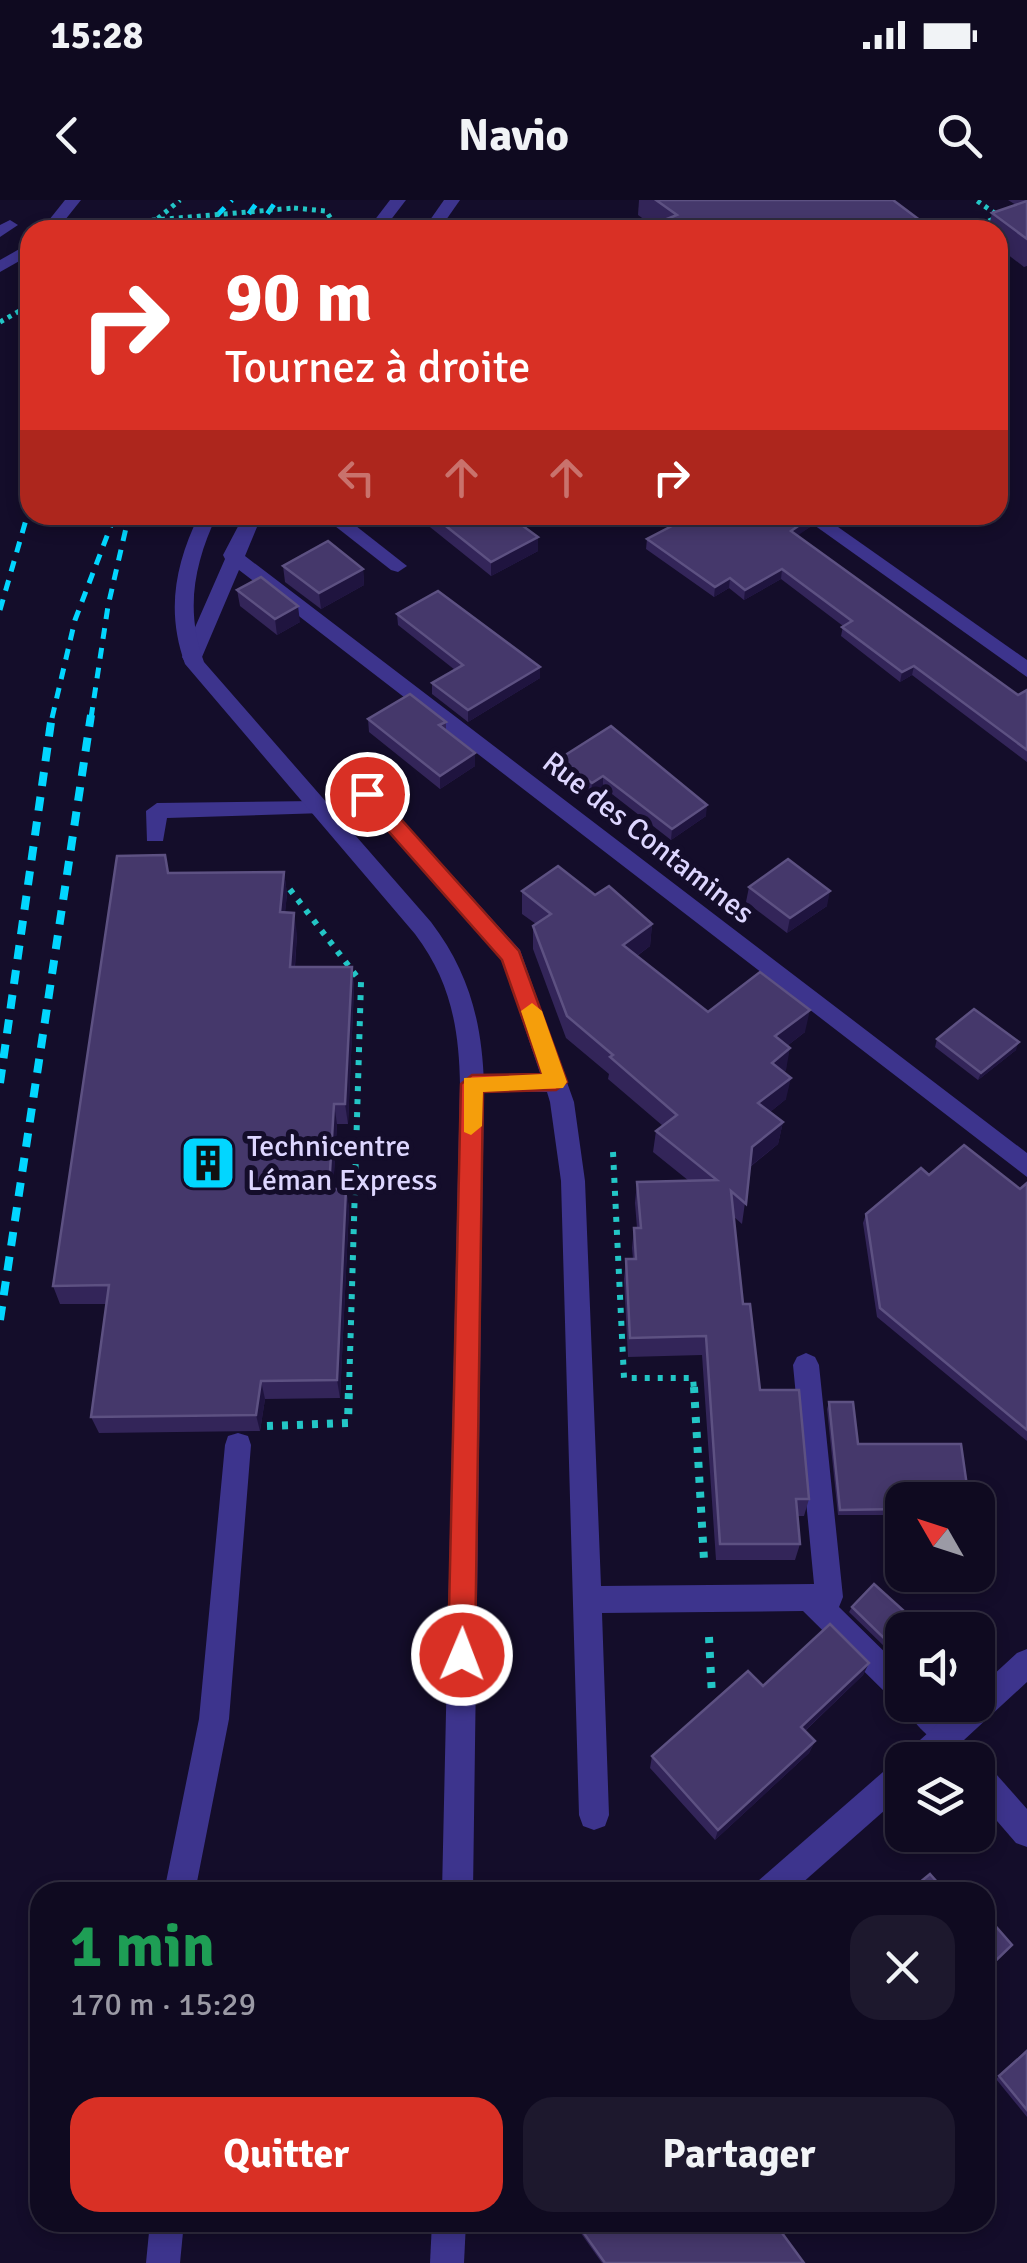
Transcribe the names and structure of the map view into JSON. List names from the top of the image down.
{
  "streets": {
    "street": ["Rue des Contamines"]
  },
  "places": {
    "building": ["Technicentre Léman Express"]
  },
  "north": "top left",
  "page": {
    "status": "15:28",
    "header": "Navio",
    "turn": ["90 m", "Tournez à droite"],
    "heading": ["1 min", "170 m · 15:29"],
    "buttons": ["Quitter", "Partager"]
  }
}
